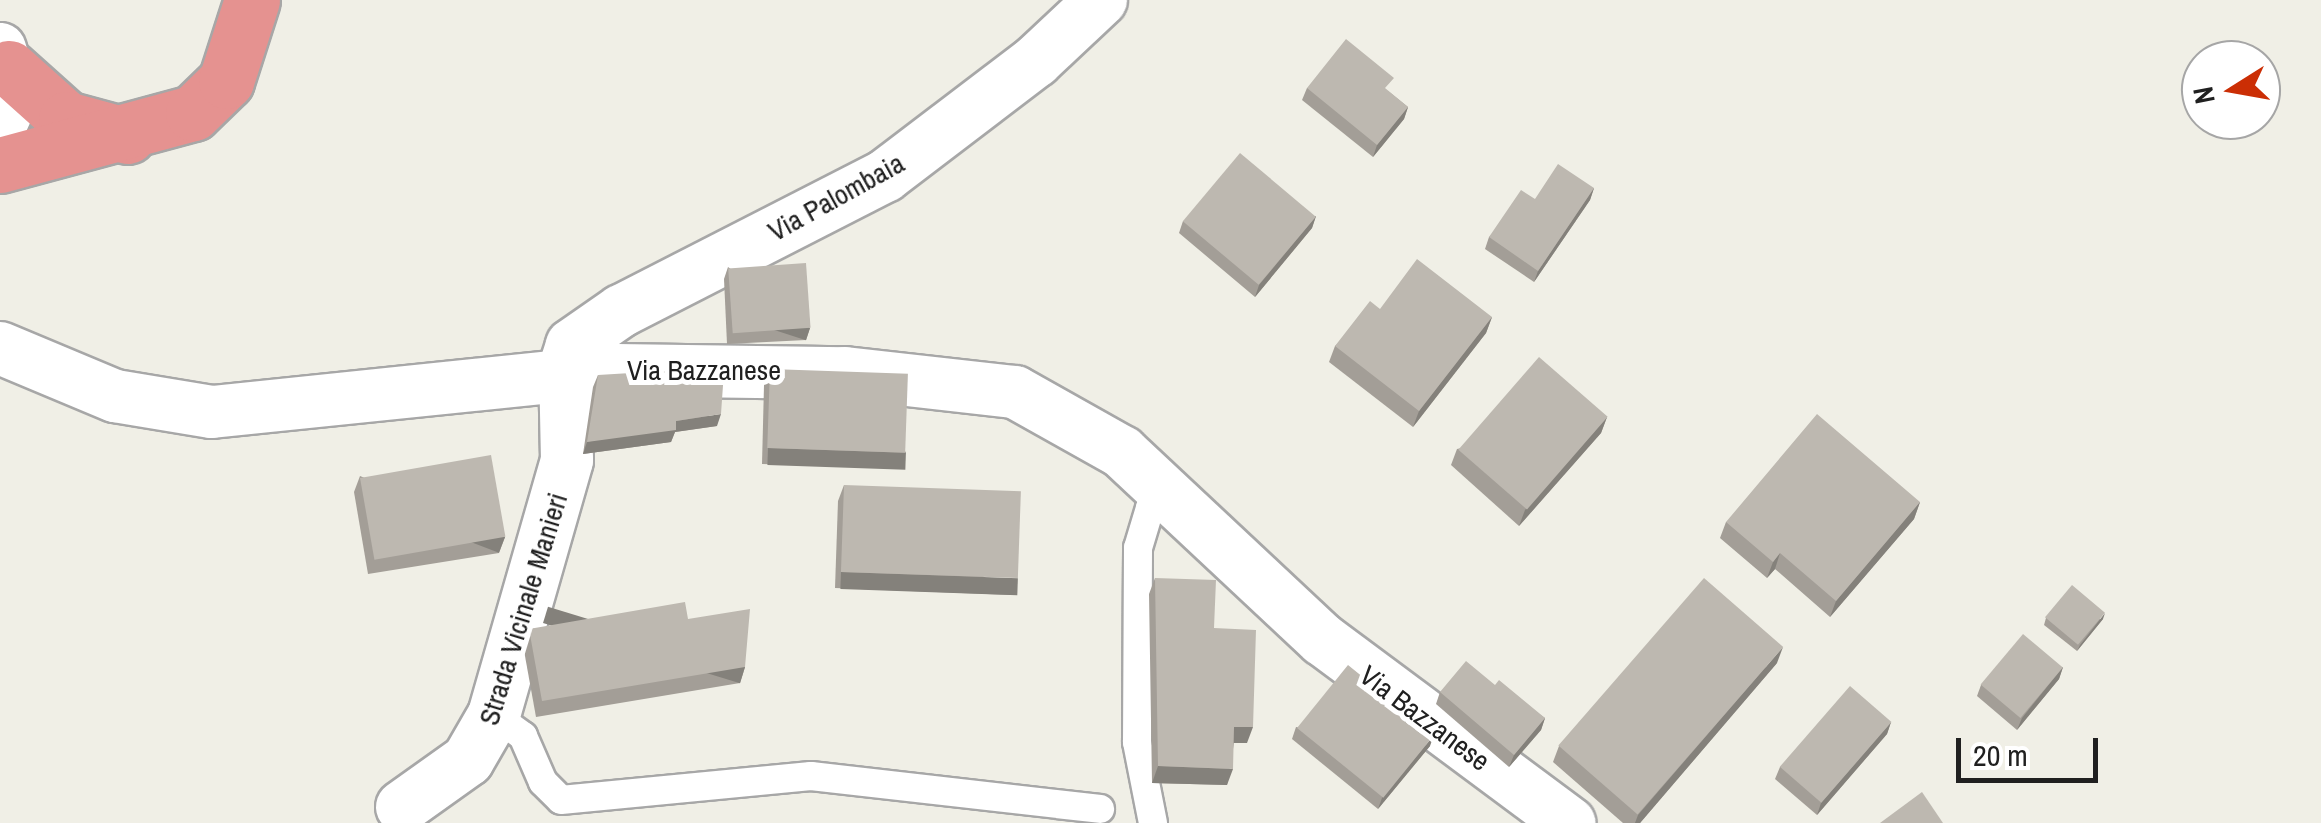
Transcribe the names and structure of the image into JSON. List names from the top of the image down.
{
  "streets": {
    "street": ["Via Palombaia", "Via Bazzanese", "Strada Vicinale Manieri"]
  },
  "crossings": [
    ["Via Palombaia", "Via Bazzanese"],
    ["Via Palombaia", "Strada Vicinale Manieri"],
    ["Via Bazzanese", "Strada Vicinale Manieri"]
  ],
  "scale_bar": "20 m",
  "north": "left"
}
